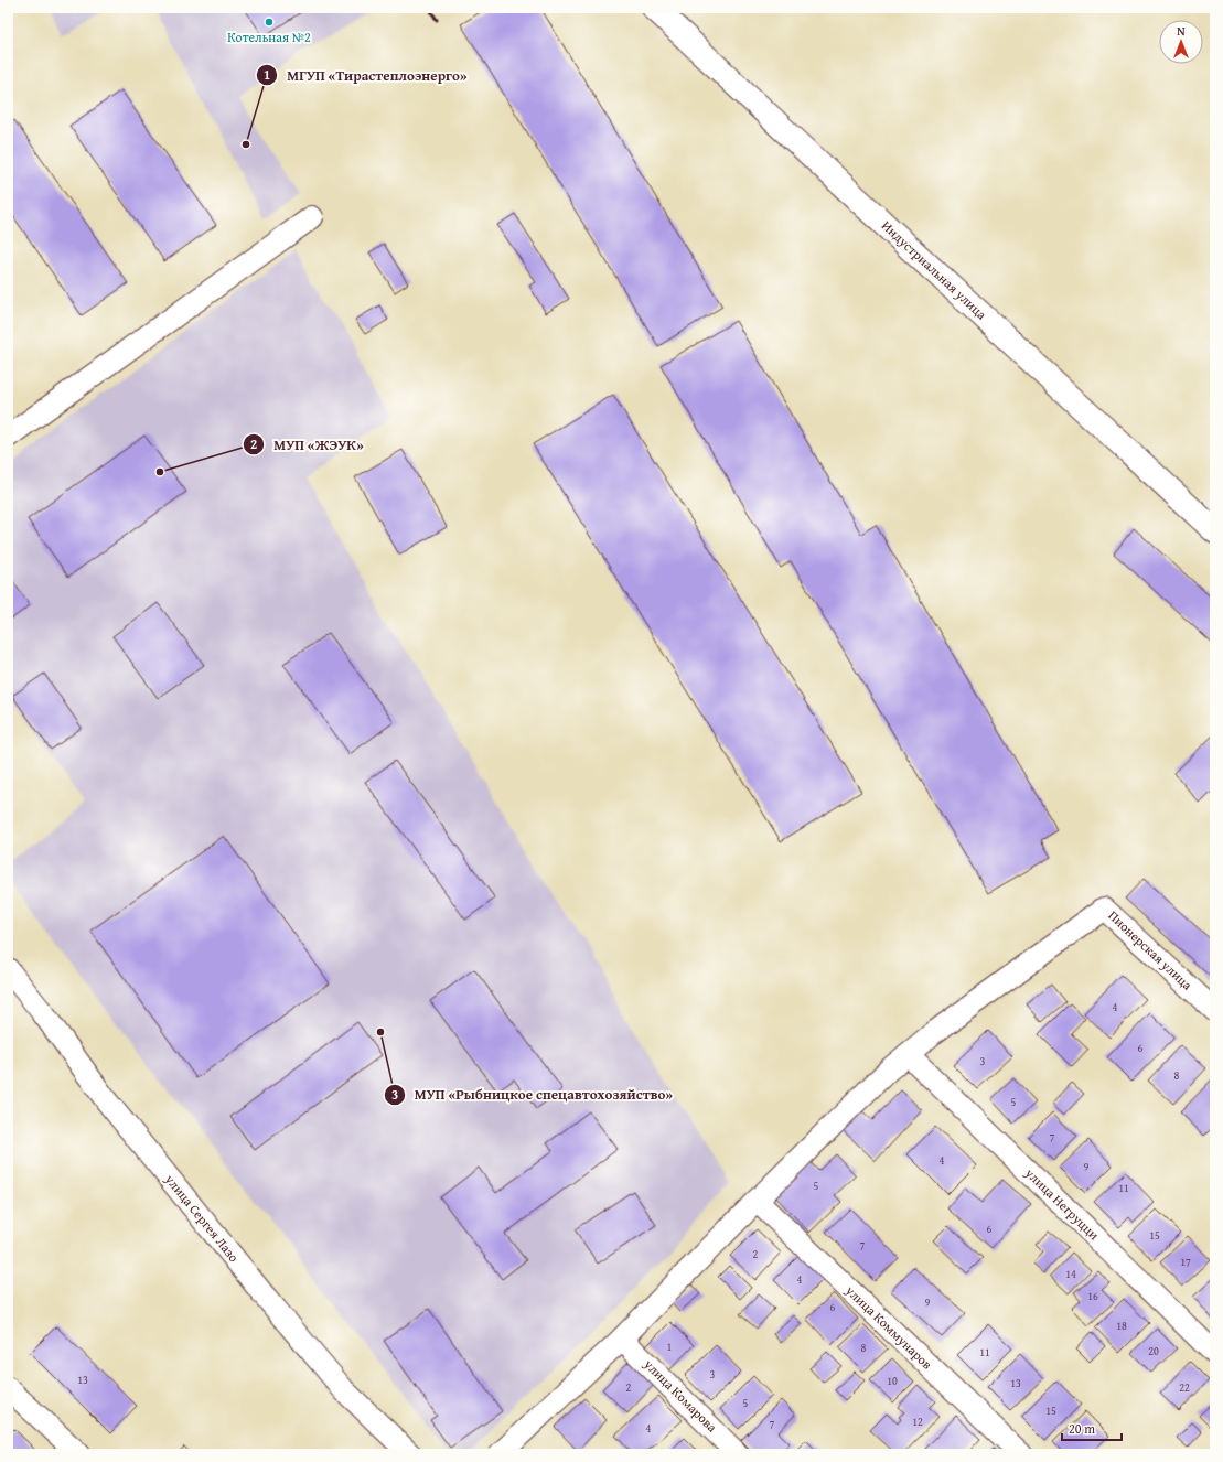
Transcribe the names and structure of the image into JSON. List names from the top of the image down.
{
  "streets": {
    "main road": ["Индустриальная улица"],
    "street": [
      "Пионерская улица",
      "улица Негруцци",
      "улица Сергея Лазо",
      "улица Коммунаров",
      "улица Комарова"
    ]
  },
  "crossings": [
    ["Пионерская улица", "улица Негруцци"]
  ],
  "places": [
    "Котельная №2",
    "МГУП «Тирастеплоэнерго»",
    "МУП «ЖЭУК»",
    "МУП «Рыбницкое спецавтохозяйство»"
  ],
  "house_numbers": [
    "4",
    "6",
    "3",
    "8",
    "5",
    "7",
    "4",
    "9",
    "5",
    "11",
    "6",
    "15",
    "7",
    "2",
    "17",
    "14",
    "4",
    "16",
    "9",
    "6",
    "18",
    "1",
    "8",
    "20",
    "11",
    "3",
    "13",
    "10",
    "13",
    "2",
    "22",
    "5",
    "15",
    "12",
    "7",
    "4"
  ],
  "scale_bar": "20 m",
  "north": "top"
}
